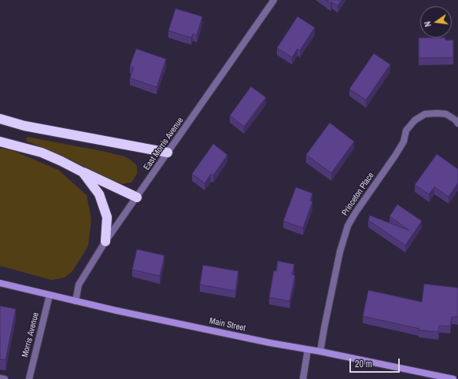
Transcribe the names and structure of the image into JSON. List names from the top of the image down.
{
  "streets": {
    "street": [
      "East Morris Avenue",
      "Princeton Place",
      "Main Street",
      "Morris Avenue"
    ]
  },
  "crossings": [
    ["East Morris Avenue", "Main Street"],
    ["Princeton Place", "Main Street"],
    ["Main Street", "Morris Avenue"]
  ],
  "scale_bar": "20 m",
  "north": "left"
}
